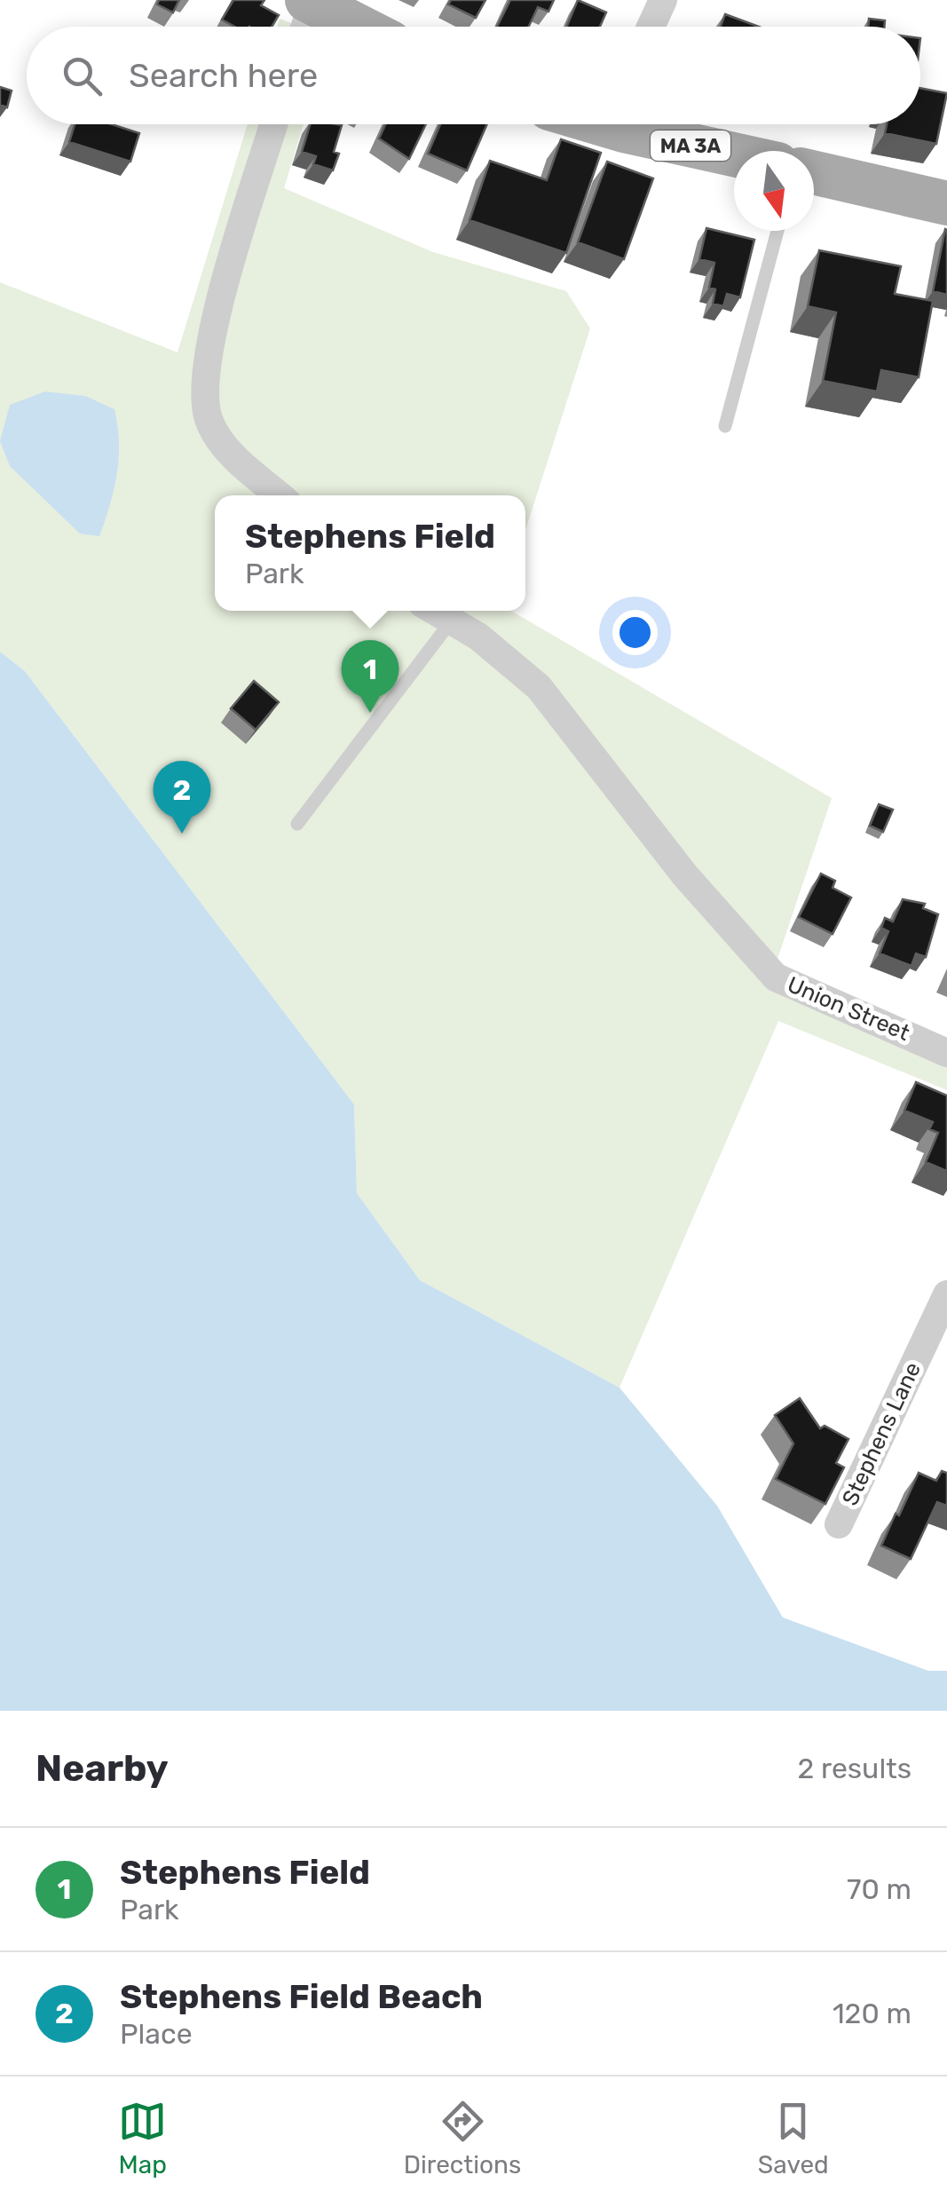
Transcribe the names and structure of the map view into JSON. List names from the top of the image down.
{
  "streets": {
    "main road": ["MA 3A"],
    "street": ["Union Street", "Stephens Lane"]
  },
  "north": "bottom",
  "page": {
    "search": "Search here",
    "popup": ["Stephens Field", "Park"],
    "pins": ["1", "2"],
    "heading": ["Nearby", "2 results"],
    "list": [
      {
        "mark": "1",
        "name": "Stephens Field",
        "note": "Park",
        "value": "70 m"
      },
      {
        "mark": "2",
        "name": "Stephens Field Beach",
        "note": "Place",
        "value": "120 m"
      }
    ],
    "nav": ["Map", "Directions", "Saved"]
  }
}
